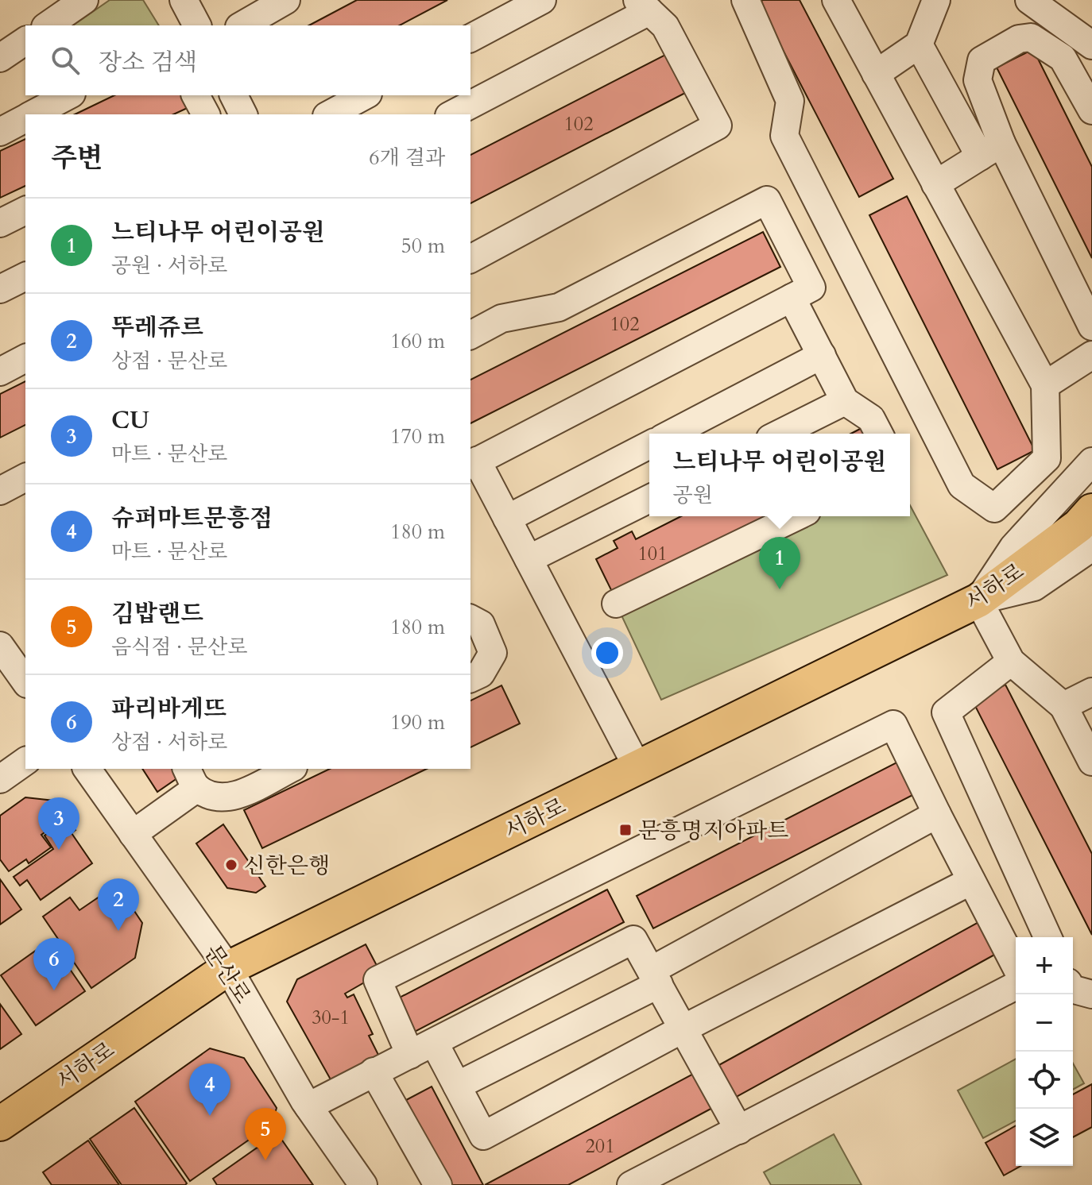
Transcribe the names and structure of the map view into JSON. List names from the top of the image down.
{
  "streets": {
    "main road": ["서하로"],
    "street": ["문산로"]
  },
  "crossings": [
    ["서하로", "문산로"]
  ],
  "places": {
    "transit": ["문흥명지아파트"],
    "other": ["신한은행"]
  },
  "house_numbers": [
    "102",
    "102",
    "101",
    "30-1",
    "201"
  ],
  "page": {
    "search": "장소 검색",
    "heading": ["주변", "6개 결과"],
    "list": [
      {
        "mark": "1",
        "name": "느티나무 어린이공원",
        "note": "공원 · 서하로",
        "value": "50 m"
      },
      {
        "mark": "2",
        "name": "뚜레쥬르",
        "note": "상점 · 문산로",
        "value": "160 m"
      },
      {
        "mark": "3",
        "name": "CU",
        "note": "마트 · 문산로",
        "value": "170 m"
      },
      {
        "mark": "4",
        "name": "슈퍼마트문흥점",
        "note": "마트 · 문산로",
        "value": "180 m"
      },
      {
        "mark": "5",
        "name": "김밥랜드",
        "note": "음식점 · 문산로",
        "value": "180 m"
      },
      {
        "mark": "6",
        "name": "파리바게뜨",
        "note": "상점 · 서하로",
        "value": "190 m"
      }
    ],
    "popup": ["느티나무 어린이공원", "공원"],
    "pins": [
      "1",
      "3",
      "2",
      "6",
      "4",
      "5"
    ],
    "map_buttons": ["+", "−"]
  }
}
